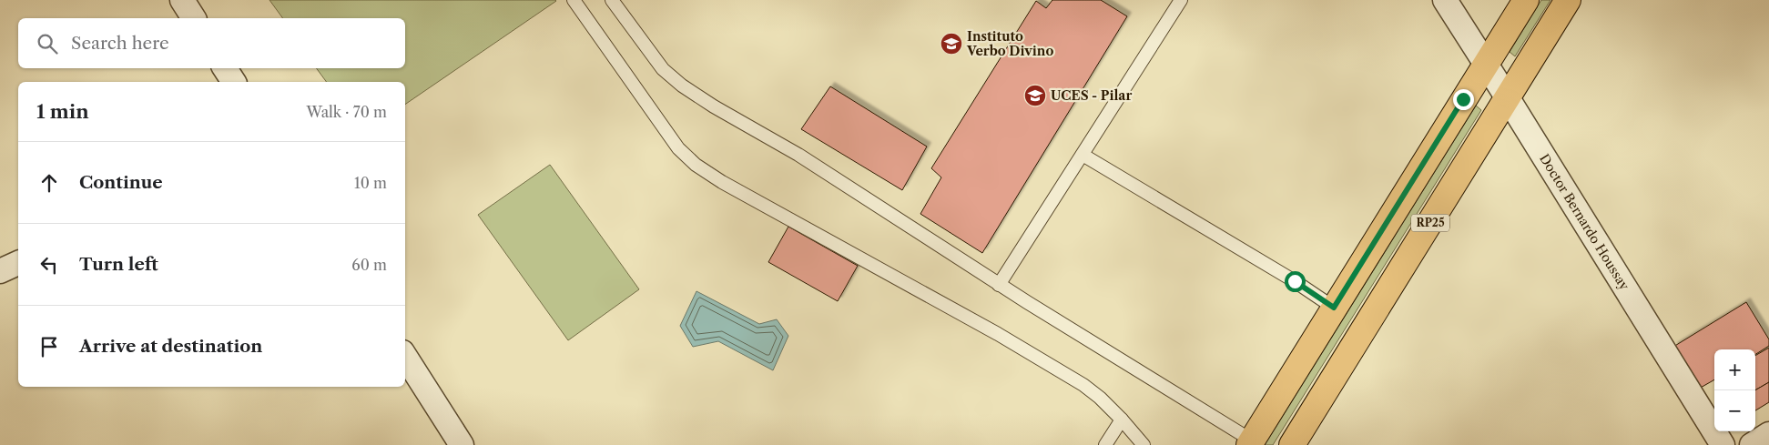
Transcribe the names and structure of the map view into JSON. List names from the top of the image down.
{
  "streets": {
    "main road": ["RP25"],
    "street": ["Doctor Bernardo Houssay"]
  },
  "crossings": [
    ["Doctor Bernardo Houssay", "RP25"]
  ],
  "places": {
    "school or university": ["Instituto Verbo Divino", "UCES - Pilar"]
  },
  "page": {
    "search": "Search here",
    "heading": ["1 min", "Walk · 70 m"],
    "list": [
      ["Continue", "10 m"],
      ["Turn left", "60 m"],
      "Arrive at destination"
    ],
    "map_buttons": ["+", "−"]
  }
}
